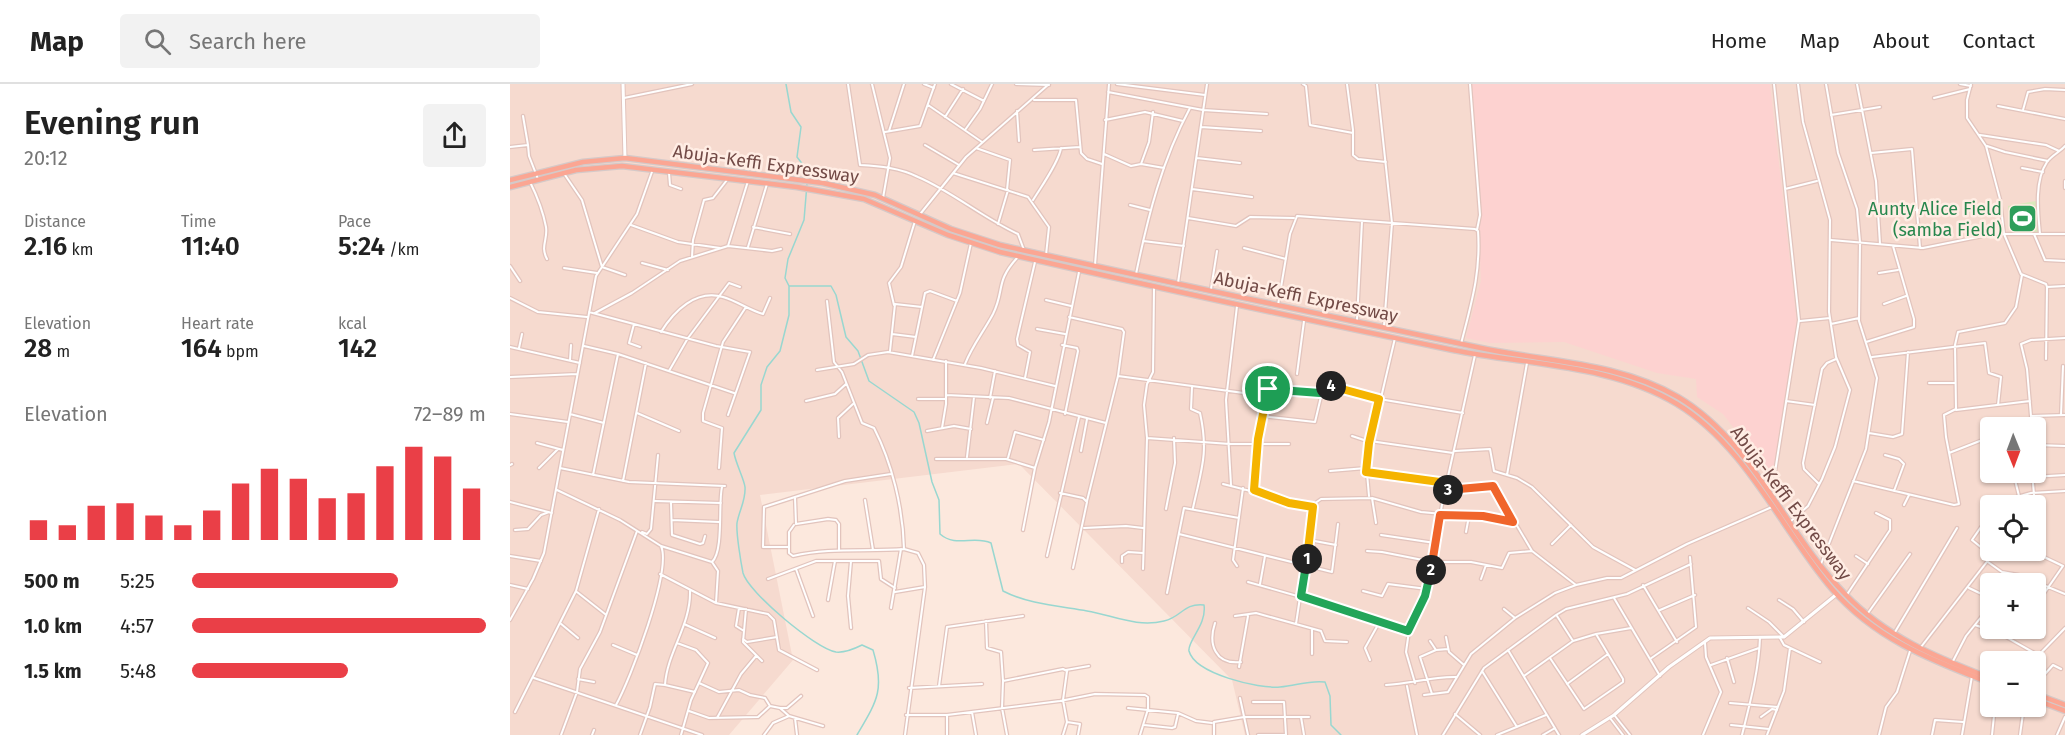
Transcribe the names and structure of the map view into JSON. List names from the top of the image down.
{
  "streets": {
    "highway": ["Abuja-Keffi Expressway"]
  },
  "places": {
    "sports": ["Aunty Alice Field (samba Field)"]
  },
  "north": "bottom",
  "page": {
    "header": "Map",
    "search": "Search here",
    "nav": [
      "Home",
      "Map",
      "About",
      "Contact"
    ],
    "heading": ["Evening run", "20:12"],
    "stats": [
      ["Distance", "2.16 km"],
      ["Time", "11:40"],
      ["Pace", "5:24 /km"],
      ["Elevation", "28 m"],
      ["Heart rate", "164 bpm"],
      ["kcal", "142"]
    ],
    "pins": [
      "4",
      "3",
      "1",
      "2"
    ],
    "chart": ["Elevation", "72–89 m"],
    "map_buttons": ["+", "−"],
    "list": [
      {
        "name": "500 m",
        "note": "5:25"
      },
      {
        "name": "1.0 km",
        "note": "4:57"
      },
      {
        "name": "1.5 km",
        "note": "5:48"
      }
    ]
  }
}
